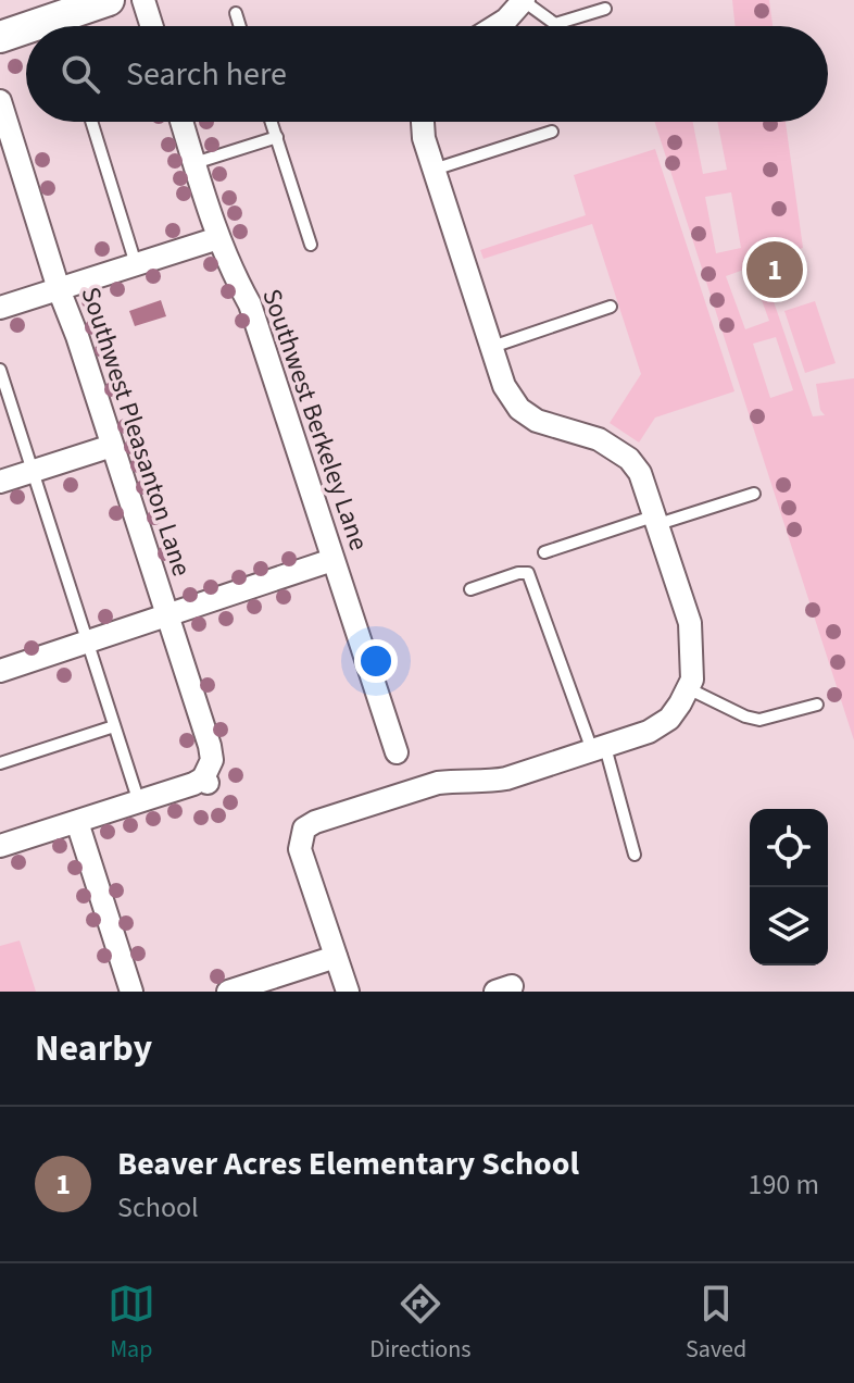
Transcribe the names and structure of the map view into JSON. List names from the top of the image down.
{
  "streets": {
    "street": ["Southwest Berkeley Lane", "Southwest Pleasanton Lane"]
  },
  "page": {
    "search": "Search here",
    "pins": "1",
    "heading": "Nearby",
    "list": [
      {
        "mark": "1",
        "name": "Beaver Acres Elementary School",
        "note": "School",
        "value": "190 m"
      }
    ],
    "nav": ["Map", "Directions", "Saved"]
  }
}
